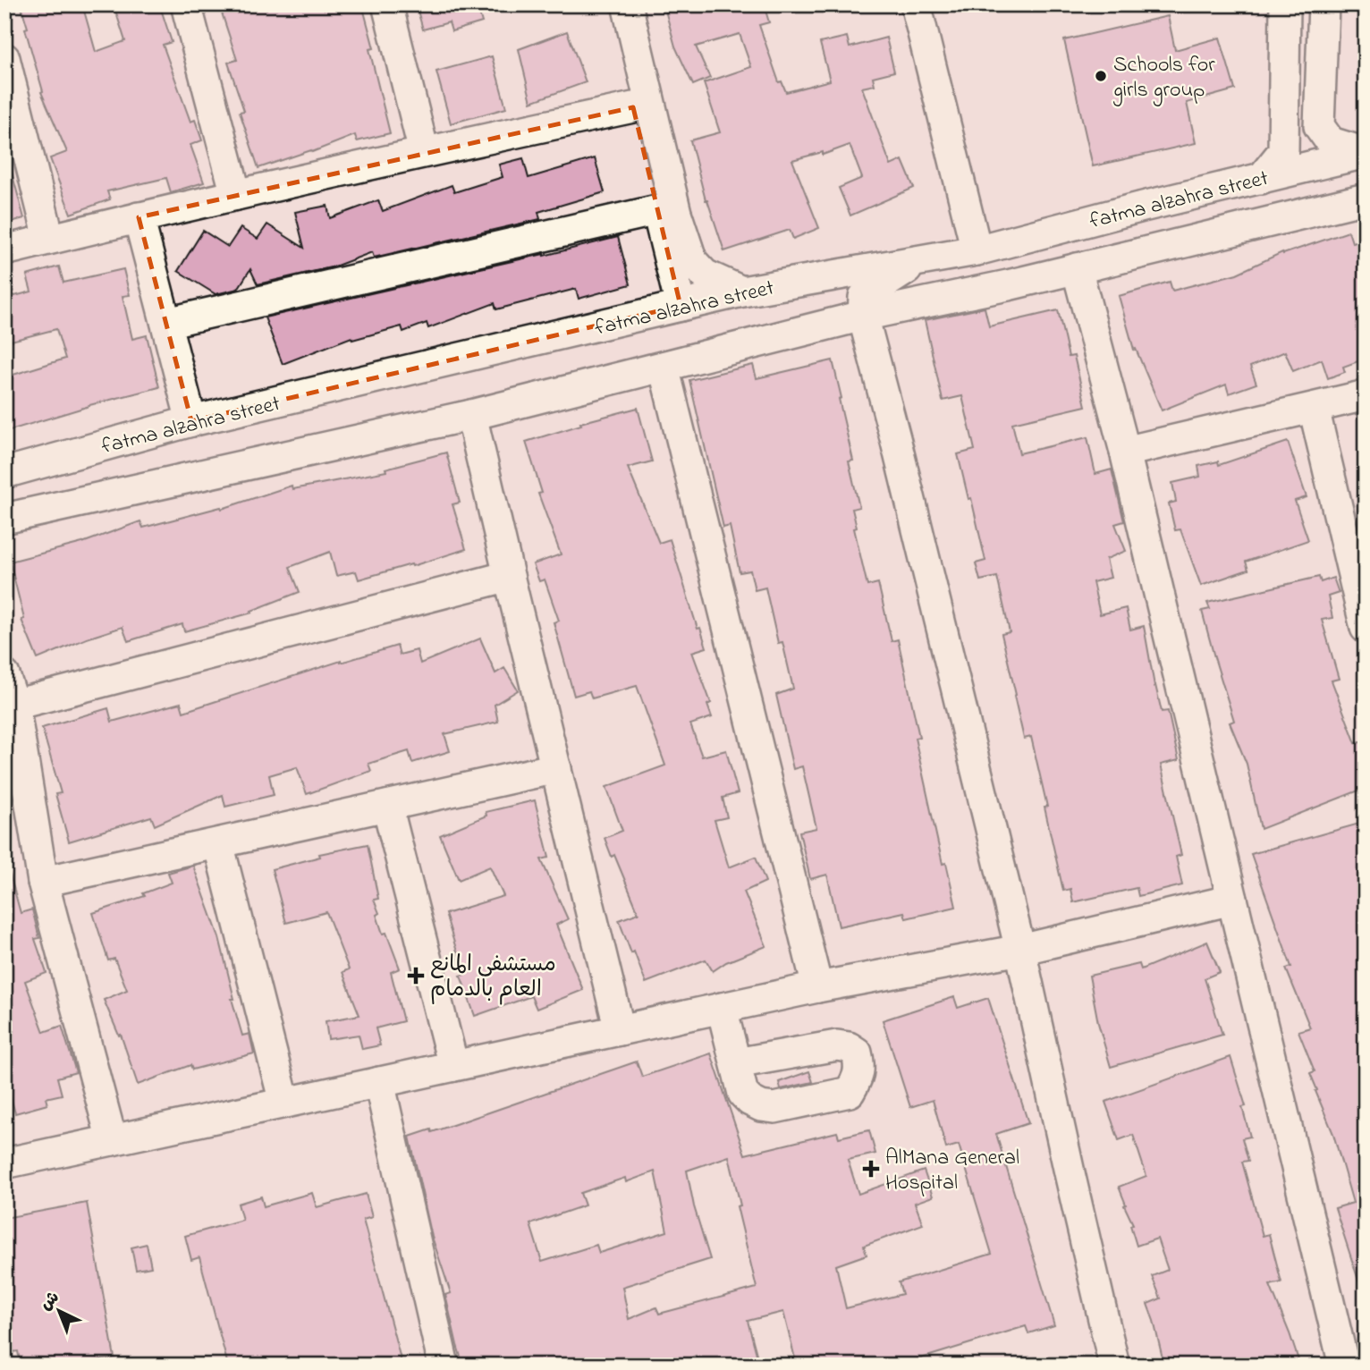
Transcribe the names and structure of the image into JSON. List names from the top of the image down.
{
  "streets": {
    "street": ["fatma alzahra street"]
  },
  "places": {
    "other": ["Schools for girls group"],
    "health": ["مستشفى المانع العام بالدمام", "AlMana General Hospital"]
  },
  "north": "top left"
}
